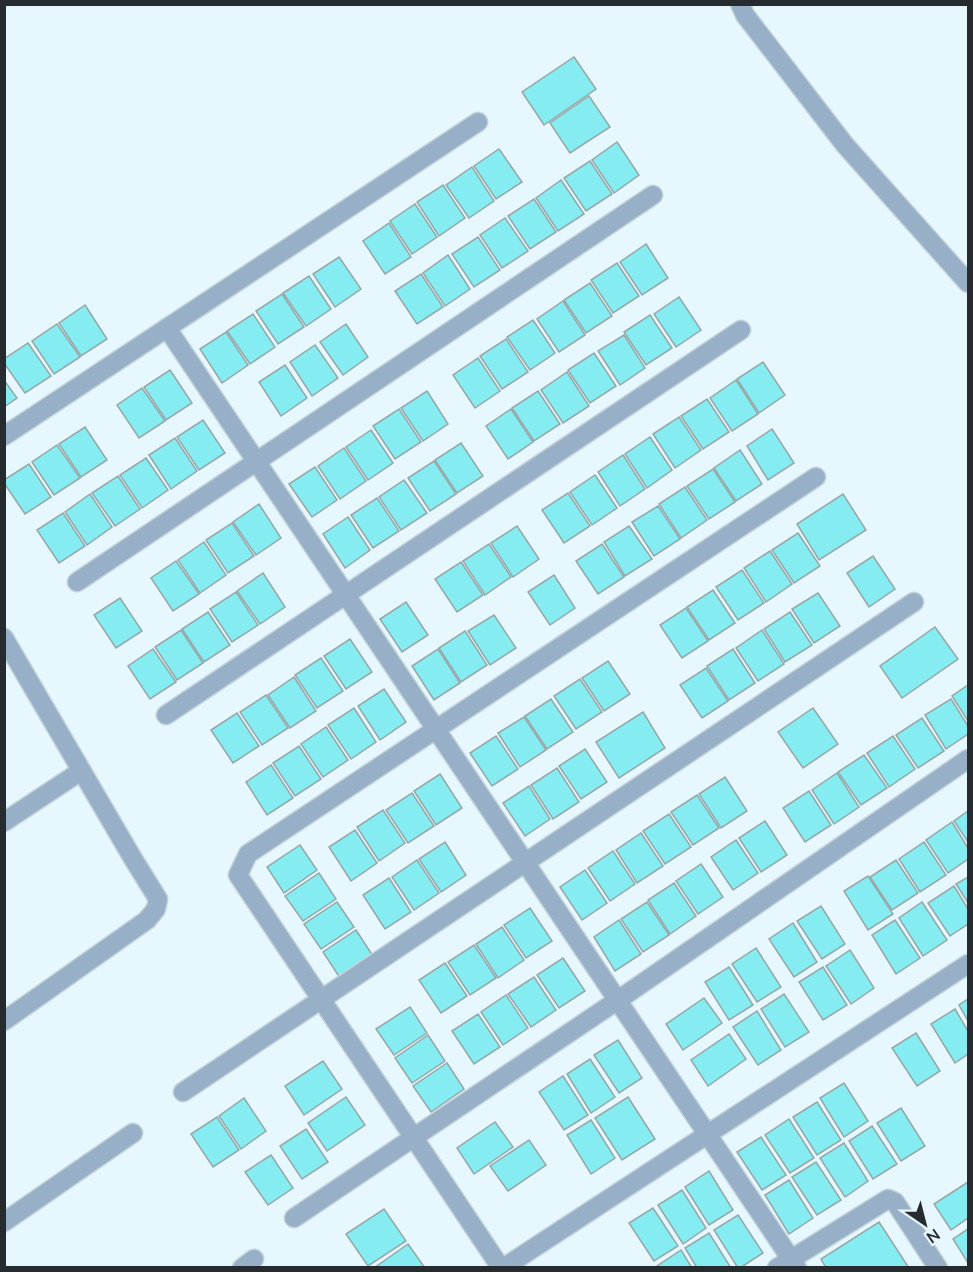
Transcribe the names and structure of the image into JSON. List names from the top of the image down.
{
  "north": "bottom right"
}
